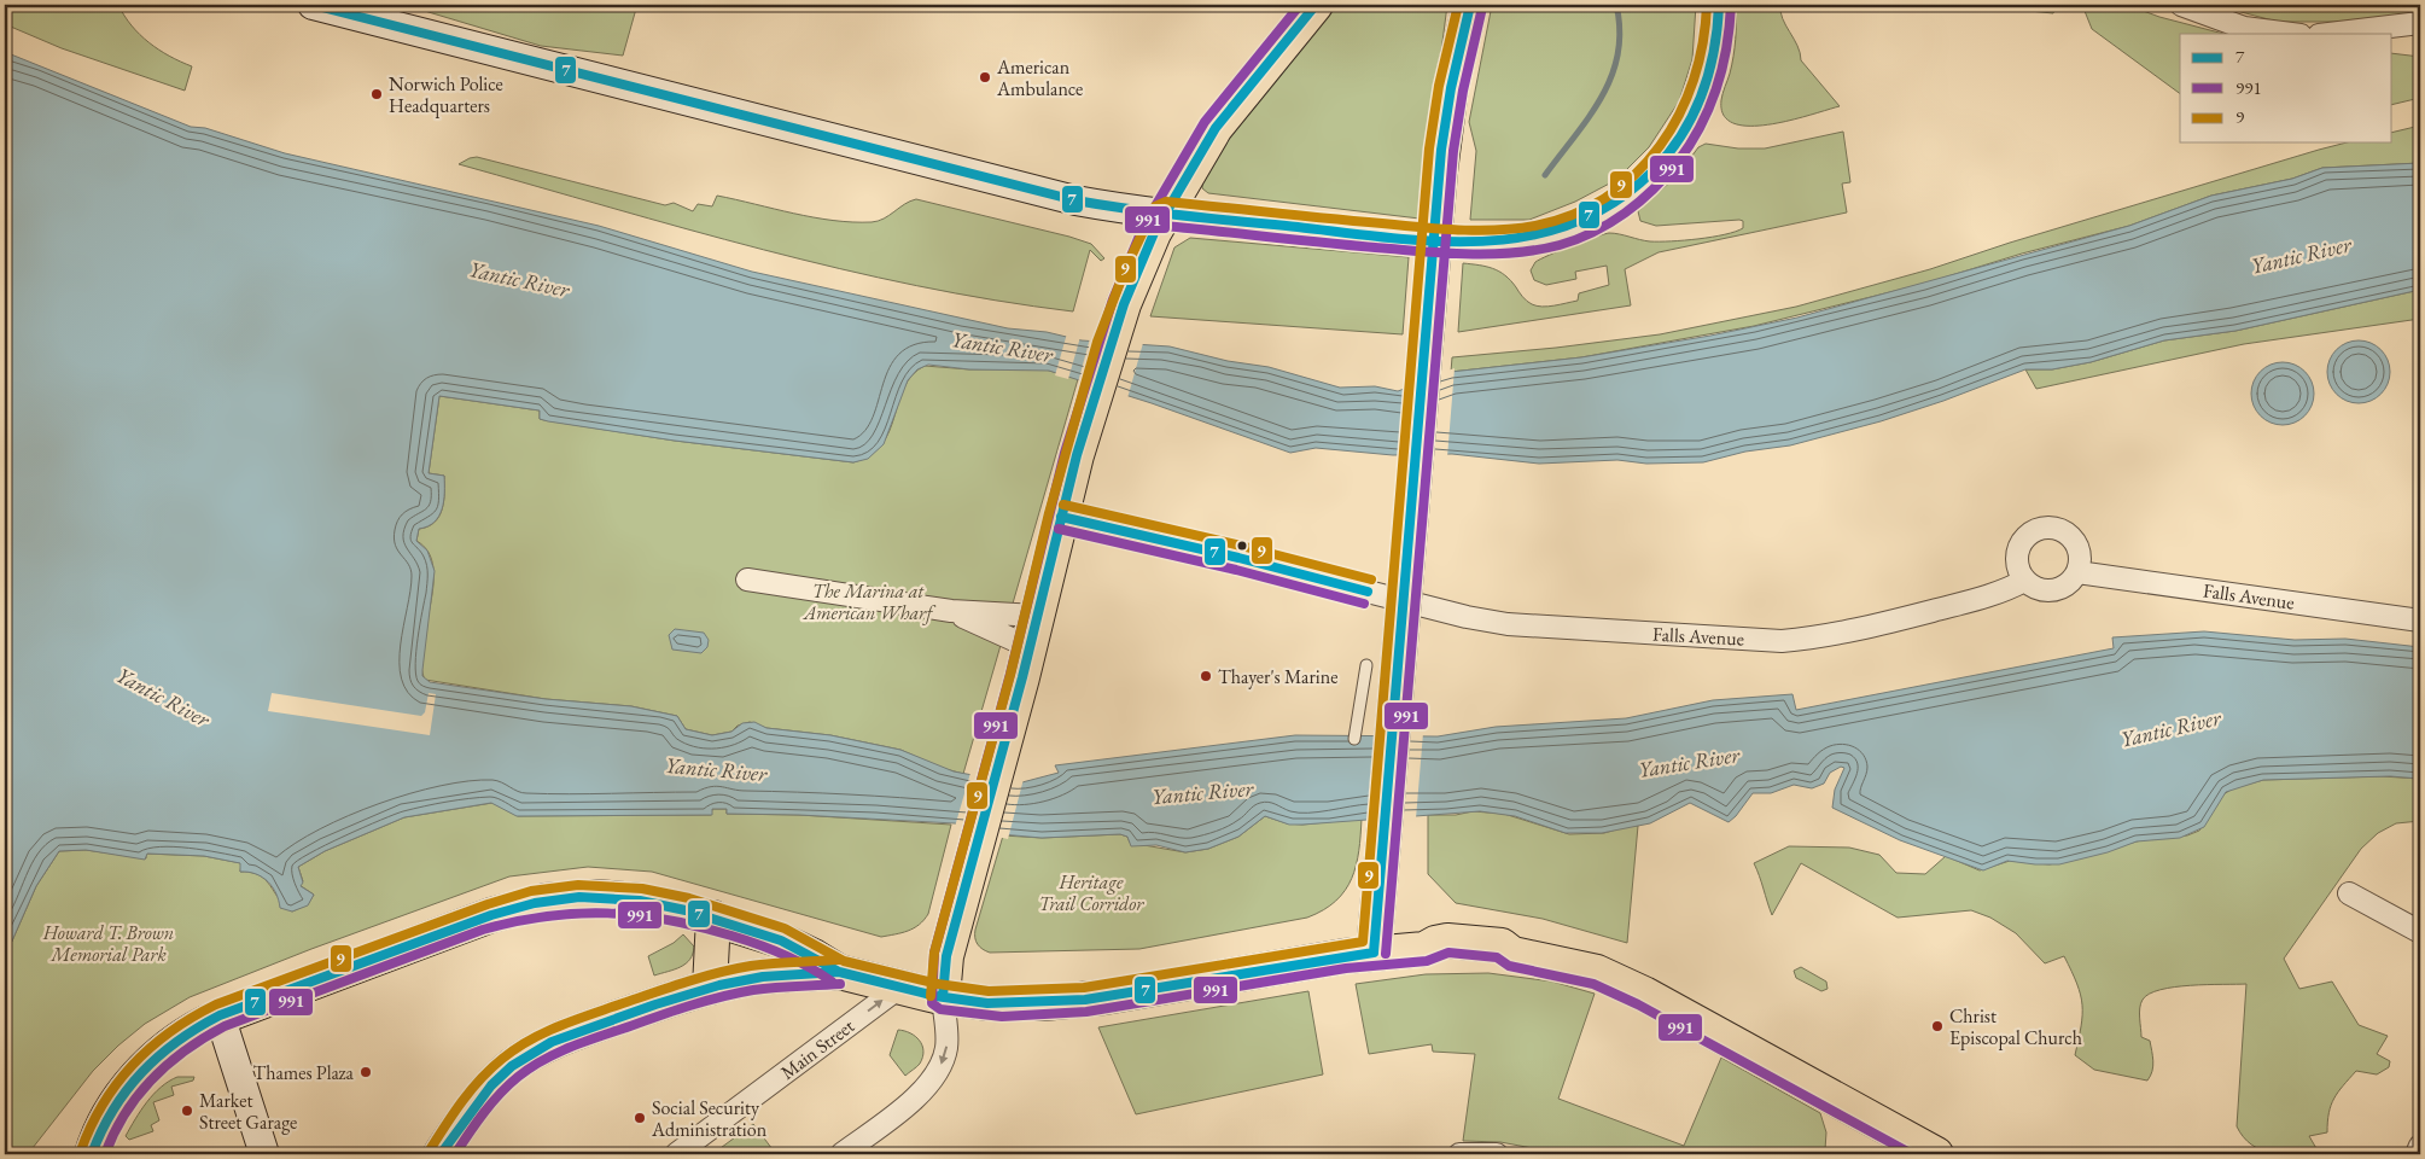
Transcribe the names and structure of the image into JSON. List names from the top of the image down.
{
  "streets": {
    "street": ["Falls Avenue", "Main Street"]
  },
  "one_way": ["Main Street"],
  "water": ["Yantic River"],
  "parks": ["The Marina at American Wharf", "Heritage Trail Corridor", "Howard T. Brown Memorial Park"],
  "places": [
    "American Ambulance",
    "Norwich Police Headquarters",
    "Thayer's Marine",
    "Christ Episcopal Church",
    "Thames Plaza",
    "Market Street Garage",
    "Social Security Administration"
  ],
  "lines": ["transit line 7", "transit line 991", "transit line 9"],
  "legend": ["7", "991", "9"]
}
